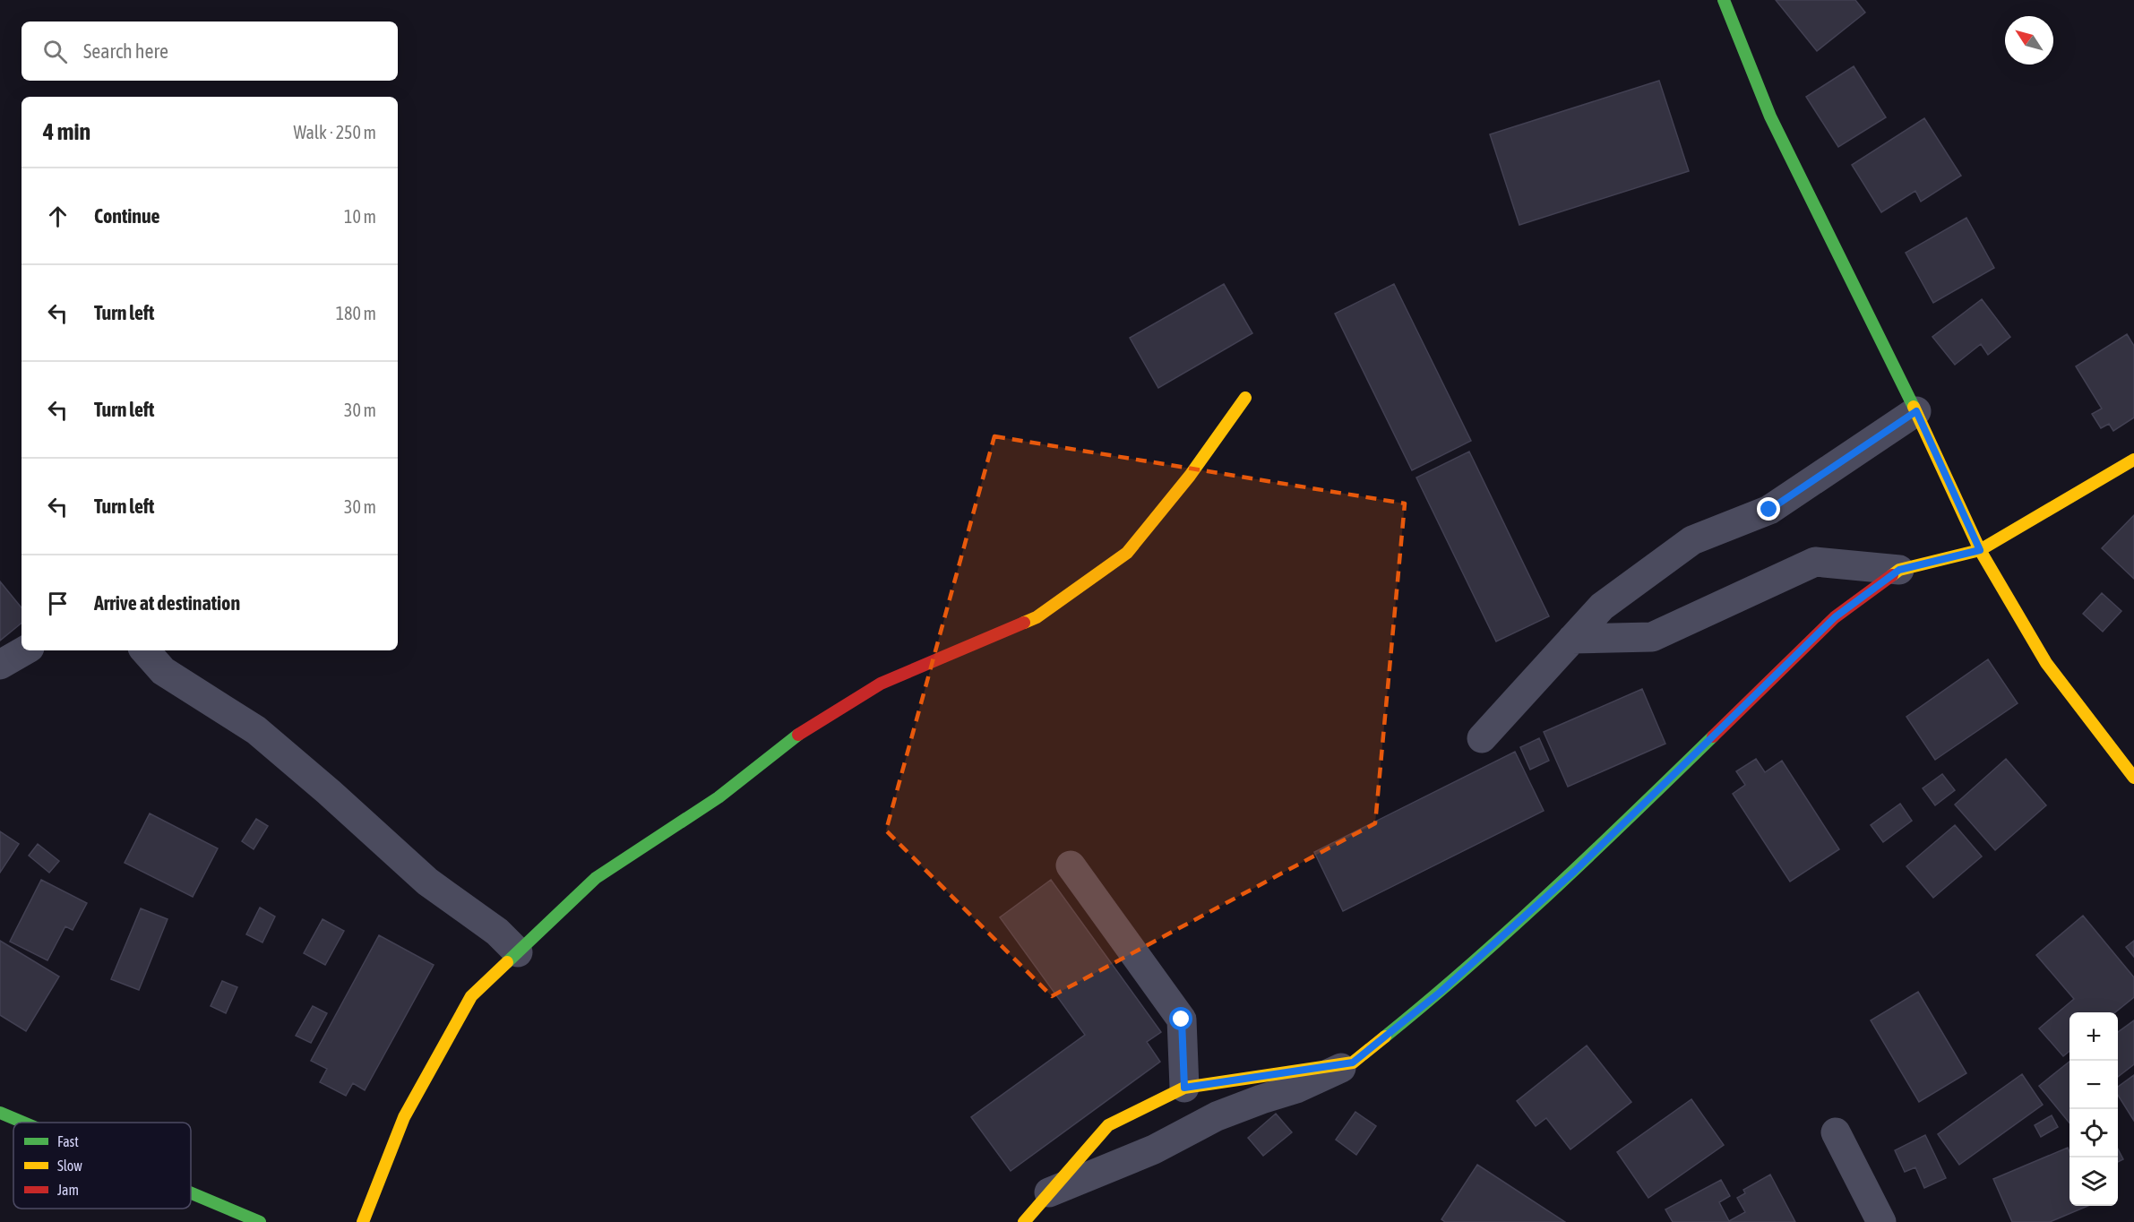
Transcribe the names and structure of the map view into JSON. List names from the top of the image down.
{
  "legend": ["Fast", "Slow", "Jam"],
  "north": "top left",
  "page": {
    "search": "Search here",
    "heading": ["4 min", "Walk · 250 m"],
    "list": [
      ["Continue", "10 m"],
      ["Turn left", "180 m"],
      ["Turn left", "30 m"],
      ["Turn left", "30 m"],
      "Arrive at destination"
    ],
    "map_buttons": ["+", "−"]
  }
}
